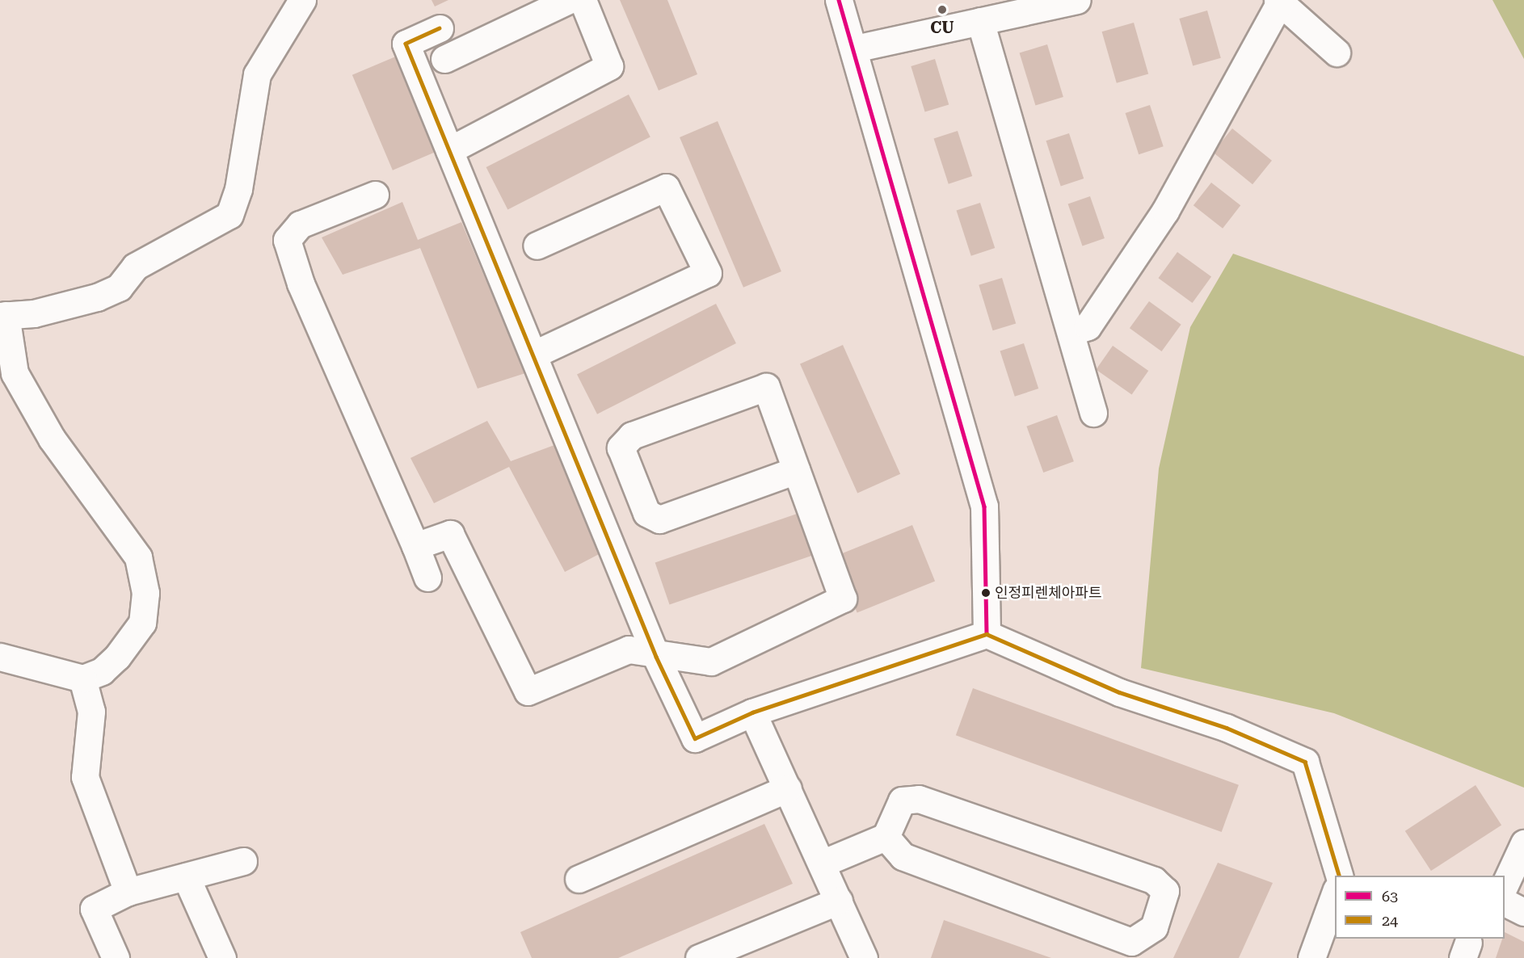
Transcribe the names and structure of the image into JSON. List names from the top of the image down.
{
  "places": ["CU", "인정피렌체아파트"],
  "lines": ["transit line 63", "transit line 24"],
  "legend": ["63", "24"]
}
